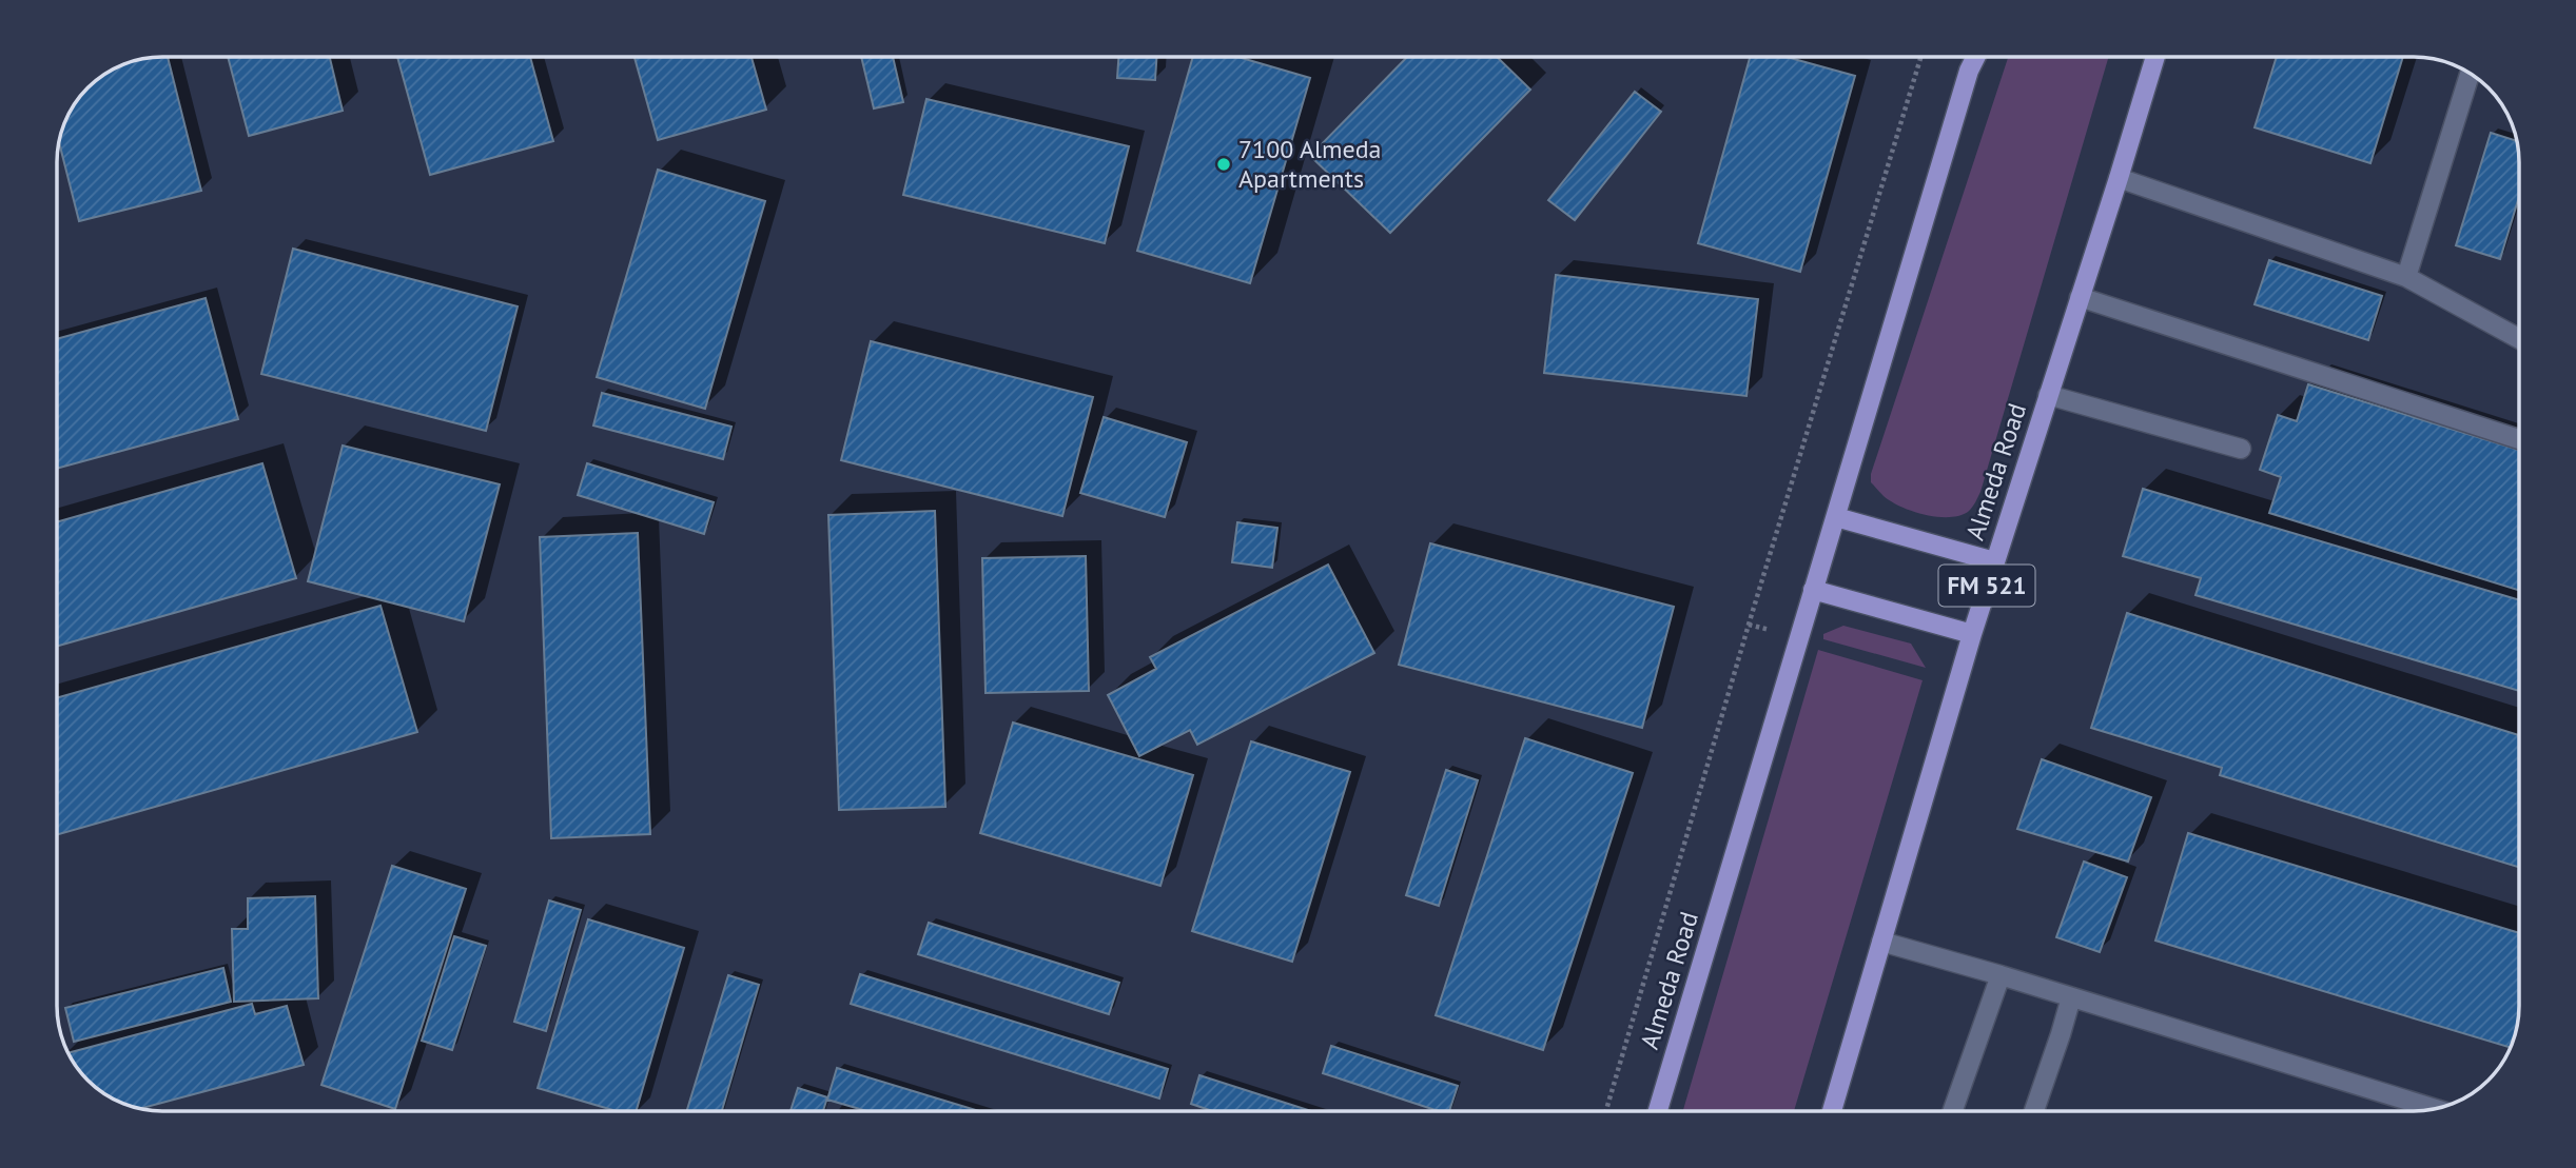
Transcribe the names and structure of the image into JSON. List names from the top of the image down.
{
  "streets": {
    "main road": ["Almeda Road", "FM 521"]
  },
  "places": ["7100 Almeda Apartments"]
}
